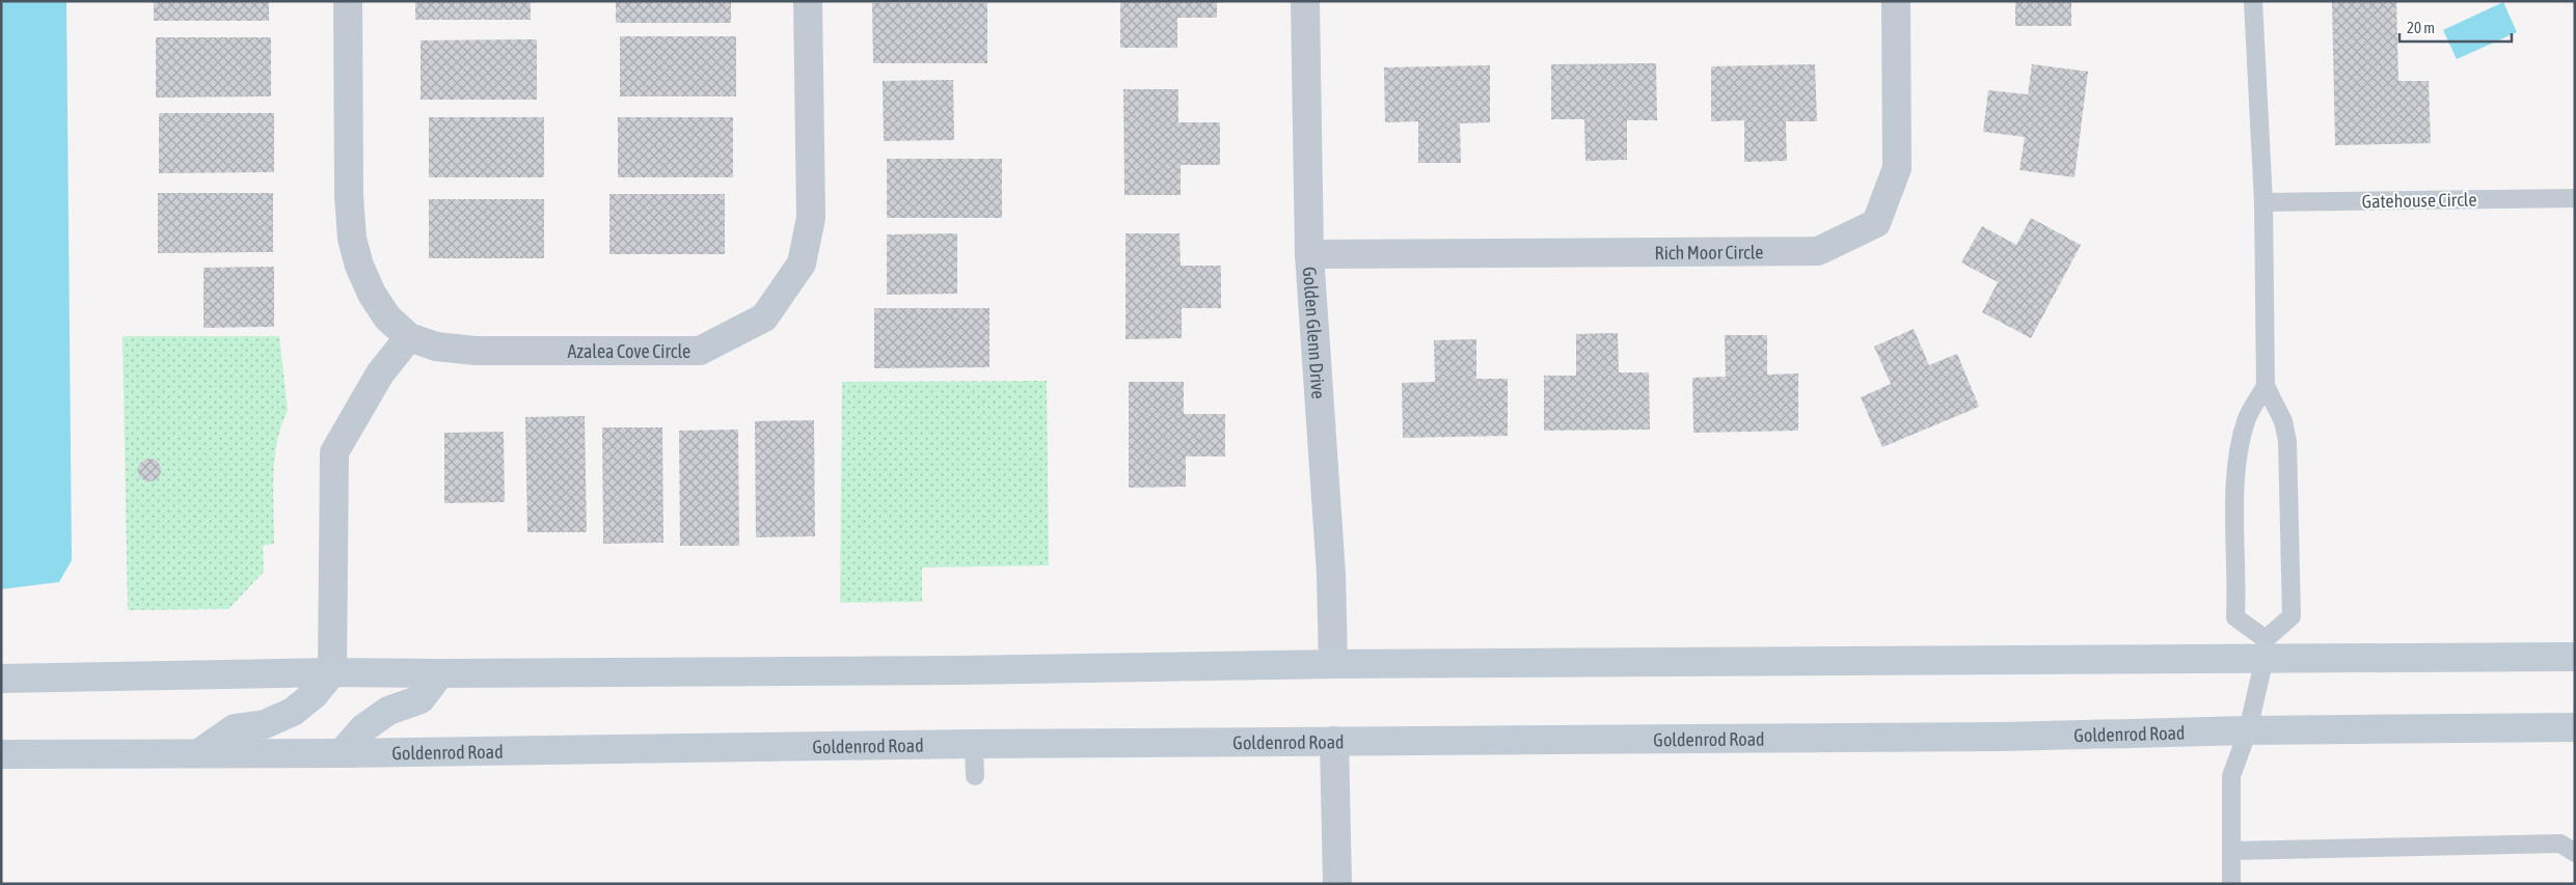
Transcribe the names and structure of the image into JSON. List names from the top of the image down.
{
  "streets": {
    "main road": ["Goldenrod Road"],
    "street": ["Rich Moor Circle", "Golden Glenn Drive", "Azalea Cove Circle"],
    "lane": ["Gatehouse Circle"]
  },
  "crossings": [
    ["Rich Moor Circle", "Golden Glenn Drive"]
  ],
  "scale_bar": "20 m"
}
